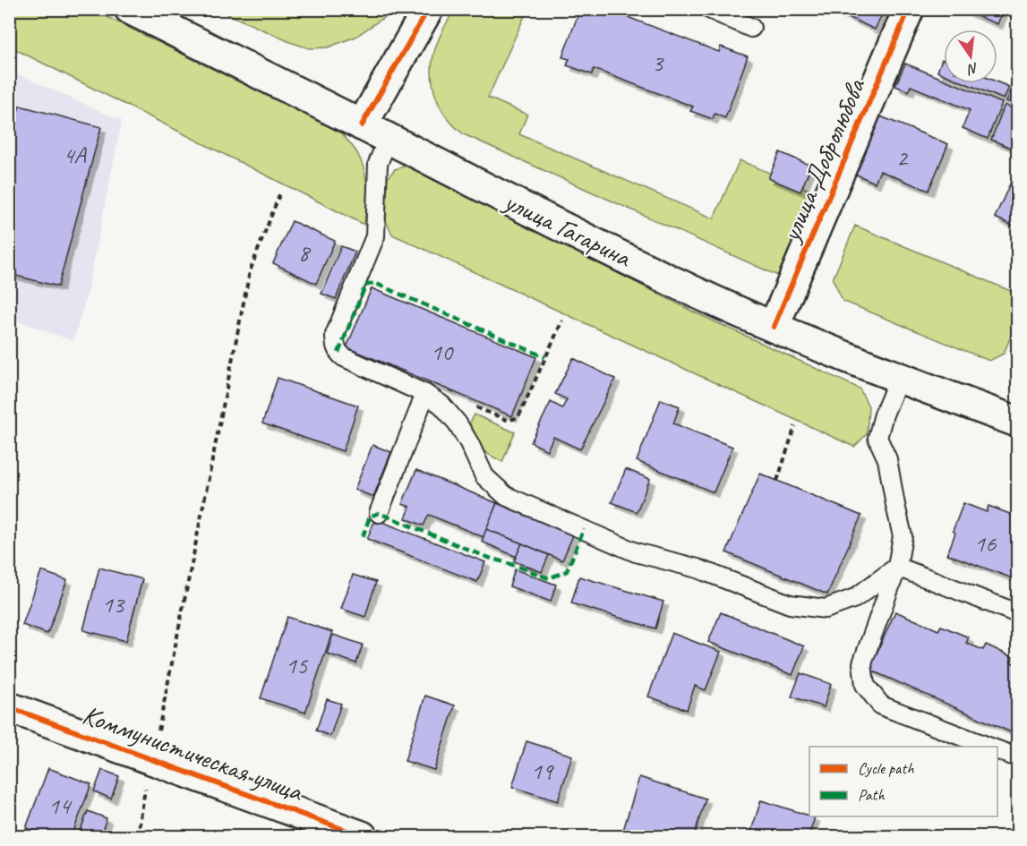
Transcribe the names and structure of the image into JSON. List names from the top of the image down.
{
  "streets": {
    "main road": ["улица Добролюбова", "улица Гагарина", "Коммунистическая улица"]
  },
  "crossings": [
    ["улица Добролюбова", "улица Гагарина"]
  ],
  "house_numbers": [
    "3",
    "4А",
    "2",
    "8",
    "10",
    "16",
    "13",
    "15",
    "19",
    "14"
  ],
  "legend": ["Cycle path", "Path"],
  "north": "bottom"
}
